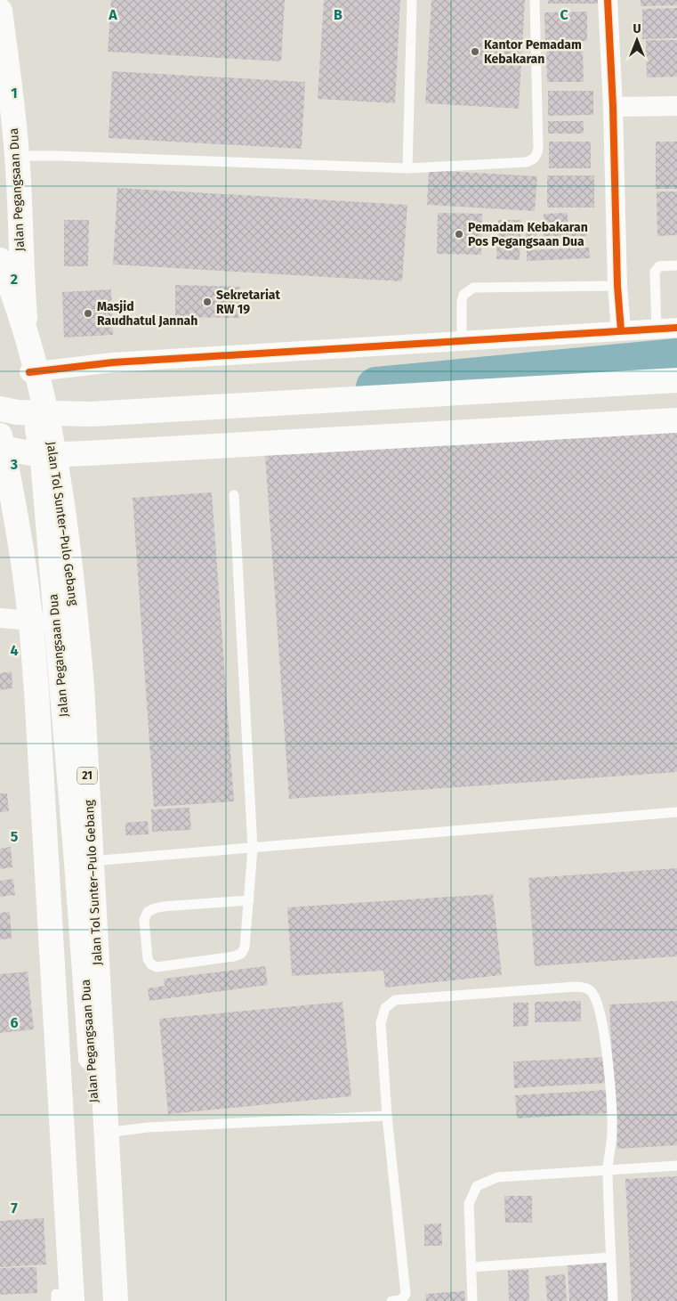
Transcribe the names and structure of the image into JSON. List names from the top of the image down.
{
  "streets": {
    "main road": ["Jalan Pegangsaan Dua", "Jalan Tol Sunter–Pulo Gebang", "21"]
  },
  "places": [
    "Kantor Pemadam Kebakaran",
    "Pemadam Kebakaran Pos Pegangsaan Dua",
    "Sekretariat RW 19",
    "Masjid Raudhatul Jannah"
  ],
  "north": "top",
  "grid": {
    "columns": ["A", "B", "C"],
    "rows": [
      "1",
      "2",
      "3",
      "4",
      "5",
      "6",
      "7"
    ]
  }
}
